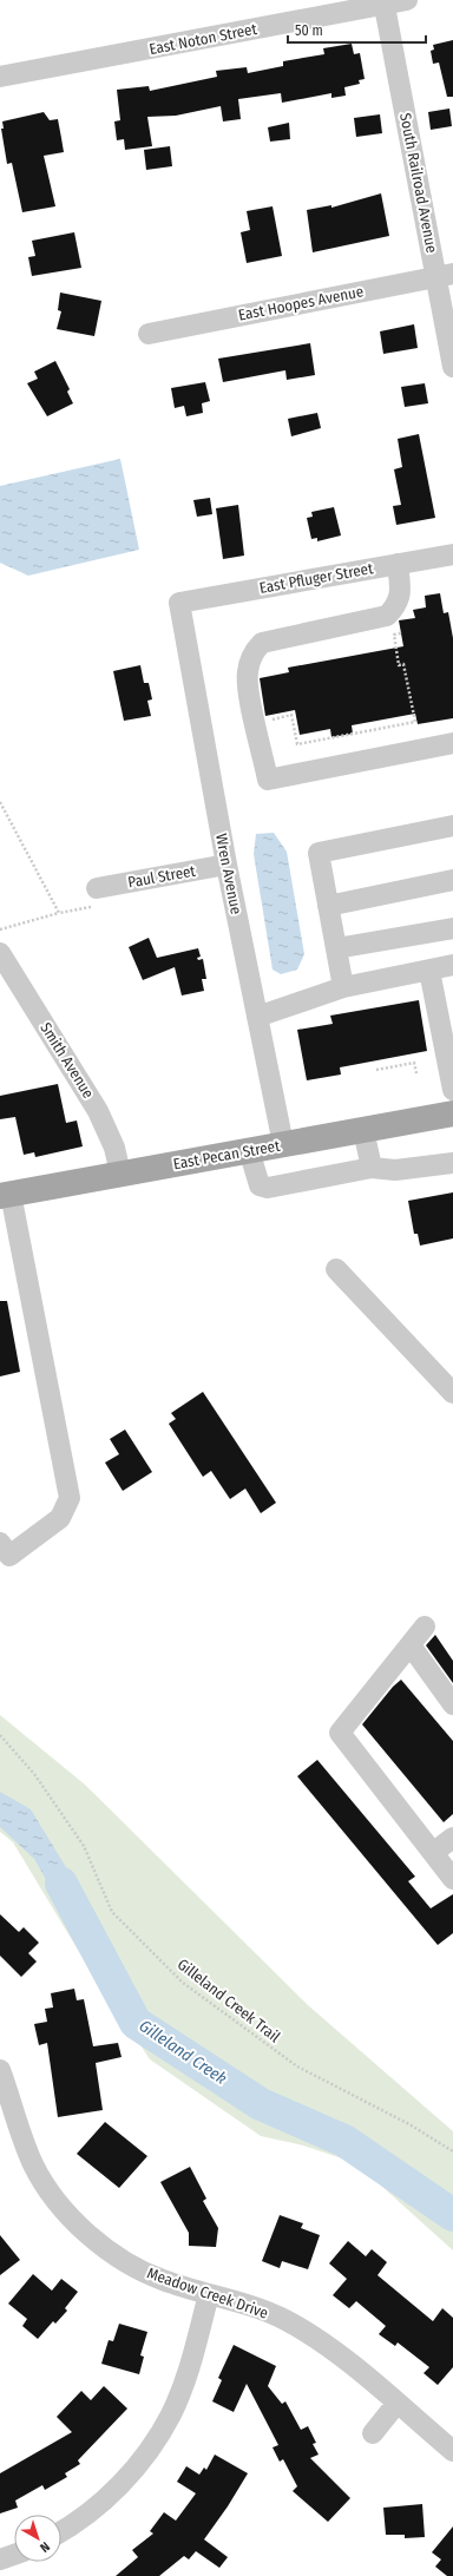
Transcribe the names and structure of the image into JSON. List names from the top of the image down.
{
  "streets": {
    "main road": ["East Pecan Street"],
    "street": [
      "East Noton Street",
      "South Railroad Avenue",
      "East Hoopes Avenue",
      "East Pfluger Street",
      "Wren Avenue",
      "Paul Street",
      "Smith Avenue",
      "Meadow Creek Drive"
    ],
    "path": ["Gilleland Creek Trail"]
  },
  "crossings": [
    ["East Noton Street", "South Railroad Avenue"],
    ["South Railroad Avenue", "East Hoopes Avenue"],
    ["East Pfluger Street", "Wren Avenue"],
    ["Wren Avenue", "Paul Street"],
    ["Wren Avenue", "East Pecan Street"],
    ["Smith Avenue", "East Pecan Street"]
  ],
  "water": ["Gilleland Creek"],
  "scale_bar": "50 m",
  "north": "bottom right"
}
